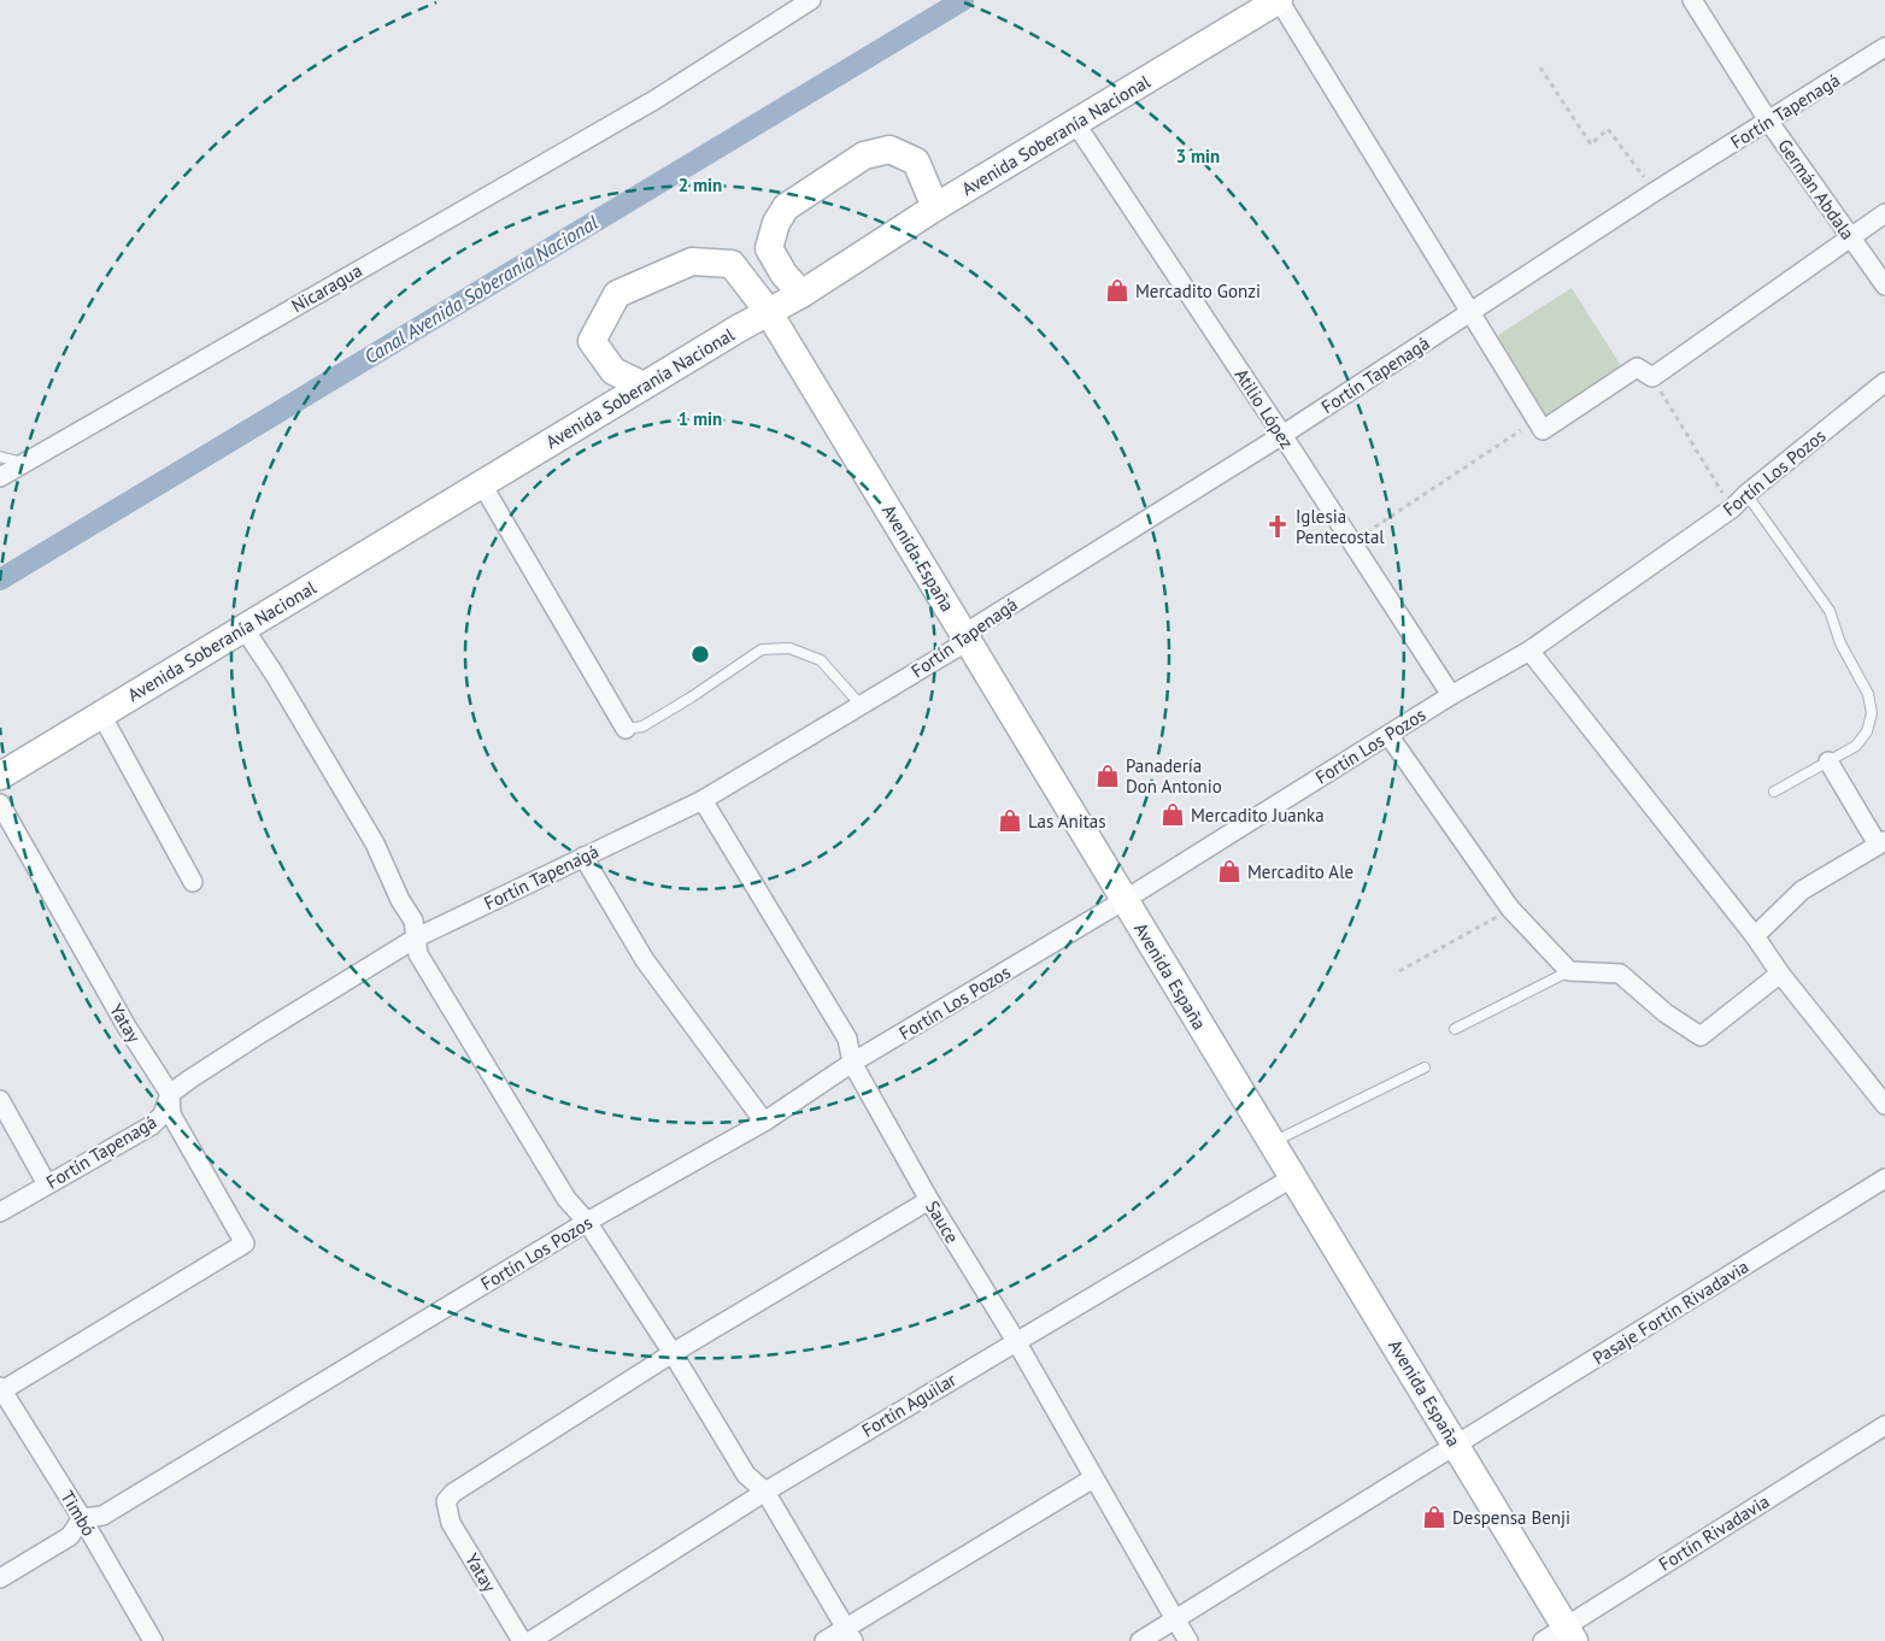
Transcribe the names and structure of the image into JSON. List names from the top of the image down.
{
  "streets": {
    "main road": ["Avenida Soberanía Nacional", "Avenida España"],
    "street": [
      "Fortín Tapenagá",
      "Germán Abdala",
      "Nicaragua",
      "Atilio López",
      "Fortín Los Pozos",
      "Yatay",
      "Sauce",
      "Pasaje Fortín Rivadavia",
      "Fortín Aguilar",
      "Timbó",
      "Fortín Rivadavia"
    ]
  },
  "crossings": [
    ["Fortín Tapenagá", "Germán Abdala"],
    ["Fortín Tapenagá", "Atilio López"],
    ["Fortín Tapenagá", "Avenida España"],
    ["Fortín Tapenagá", "Yatay"],
    ["Fortín Tapenagá", "Sauce"],
    ["Avenida Soberanía Nacional", "Atilio López"],
    ["Avenida Soberanía Nacional", "Avenida España"],
    ["Atilio López", "Fortín Los Pozos"],
    ["Fortín Los Pozos", "Avenida España"],
    ["Fortín Los Pozos", "Sauce"],
    ["Fortín Los Pozos", "Timbó"],
    ["Avenida España", "Pasaje Fortín Rivadavia"],
    ["Avenida España", "Fortín Aguilar"],
    ["Avenida España", "Fortín Rivadavia"],
    ["Yatay", "Timbó"],
    ["Sauce", "Pasaje Fortín Rivadavia"],
    ["Sauce", "Fortín Aguilar"]
  ],
  "water": ["Canal Avenida Soberanía Nacional"],
  "places": {
    "shop": [
      "Mercadito Gonzi",
      "Panadería Don Antonio",
      "Mercadito Juanka",
      "Las Anitas",
      "Mercadito Ale",
      "Despensa Benji"
    ],
    "church": ["Iglesia Pentecostal"]
  },
  "rings": ["3 min", "2 min", "1 min"]
}
